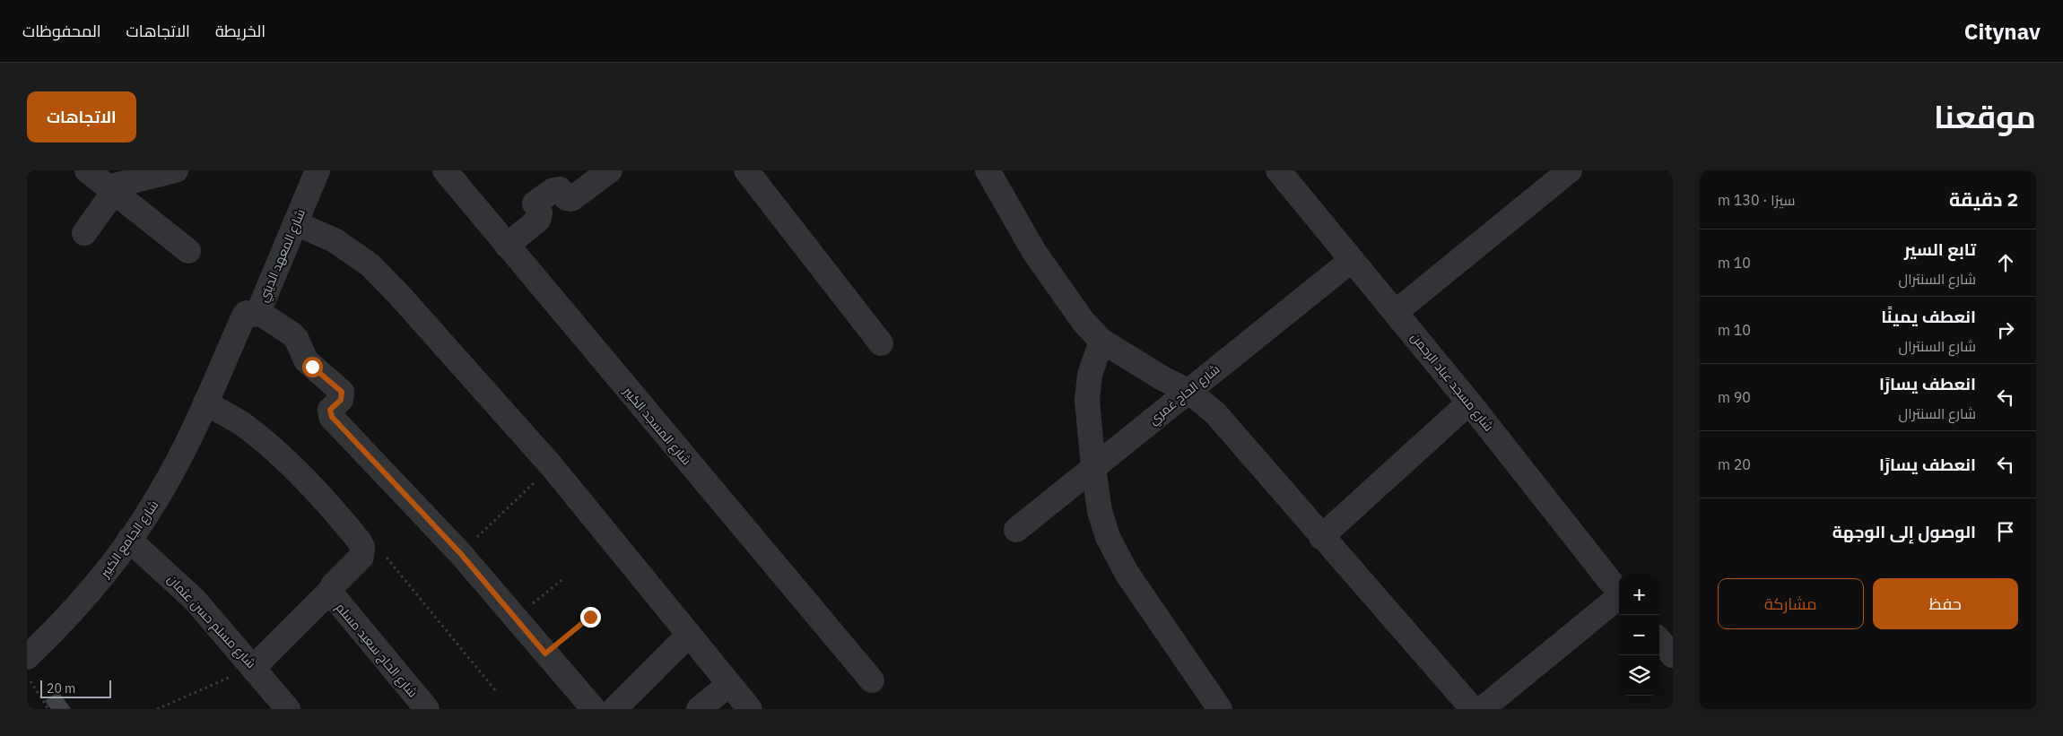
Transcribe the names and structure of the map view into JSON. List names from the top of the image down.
{
  "streets": {
    "street": [
      "شارع المعهد الديني",
      "شارع مسجد عباد الرحمن",
      "شارع الحاج غمري",
      "شارع المسجد الكبير",
      "شارع الجامع الكبير",
      "شارع مسلم حسن عثمان",
      "شارع الحاج سعيد مسلم"
    ]
  },
  "crossings": [
    ["شارع المعهد الديني", "شارع الجامع الكبير"],
    ["شارع مسجد عباد الرحمن", "شارع الحاج غمري"],
    ["شارع الجامع الكبير", "شارع مسلم حسن عثمان"]
  ],
  "scale_bar": "20 m",
  "page": {
    "header": "Citynav",
    "nav": ["الخريطة", "الاتجاهات", "المحفوظات"],
    "title": "موقعنا",
    "buttons": [
      "الاتجاهات",
      ["حفظ", "مشاركة"]
    ],
    "heading": ["2 دقيقة", "سيرًا · 130 m"],
    "list": [
      ["تابع السير", "شارع السنترال", "10 m"],
      ["انعطف يمينًا", "شارع السنترال", "10 m"],
      ["انعطف يسارًا", "شارع السنترال", "90 m"],
      ["انعطف يسارًا", "20 m"],
      "الوصول إلى الوجهة"
    ],
    "map_buttons": ["+", "−"],
    "scale": "20 m"
  }
}
